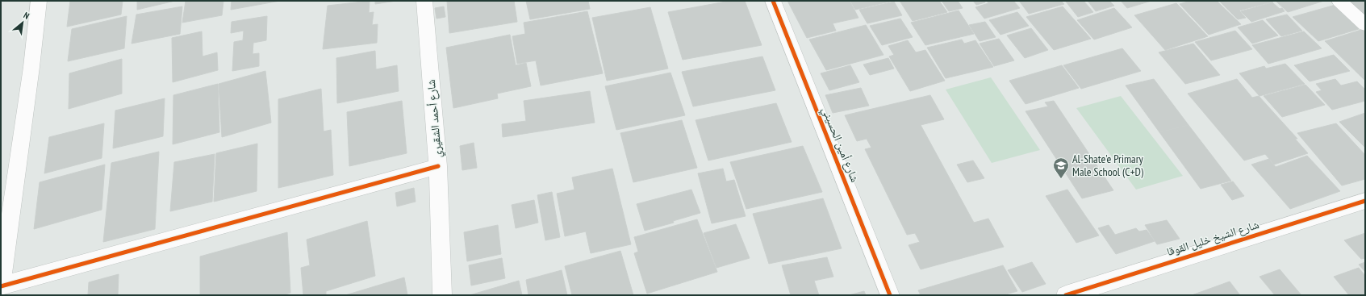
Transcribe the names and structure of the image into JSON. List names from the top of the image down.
{
  "streets": {
    "street": ["شارع أحمد الشقيري", "شارع أمين الحسيني", "شارع الشيخ خليل القوقا"]
  },
  "places": {
    "school or university": ["Al-Shate'e Primary Male School (C+D)"]
  },
  "north": "top right"
}
